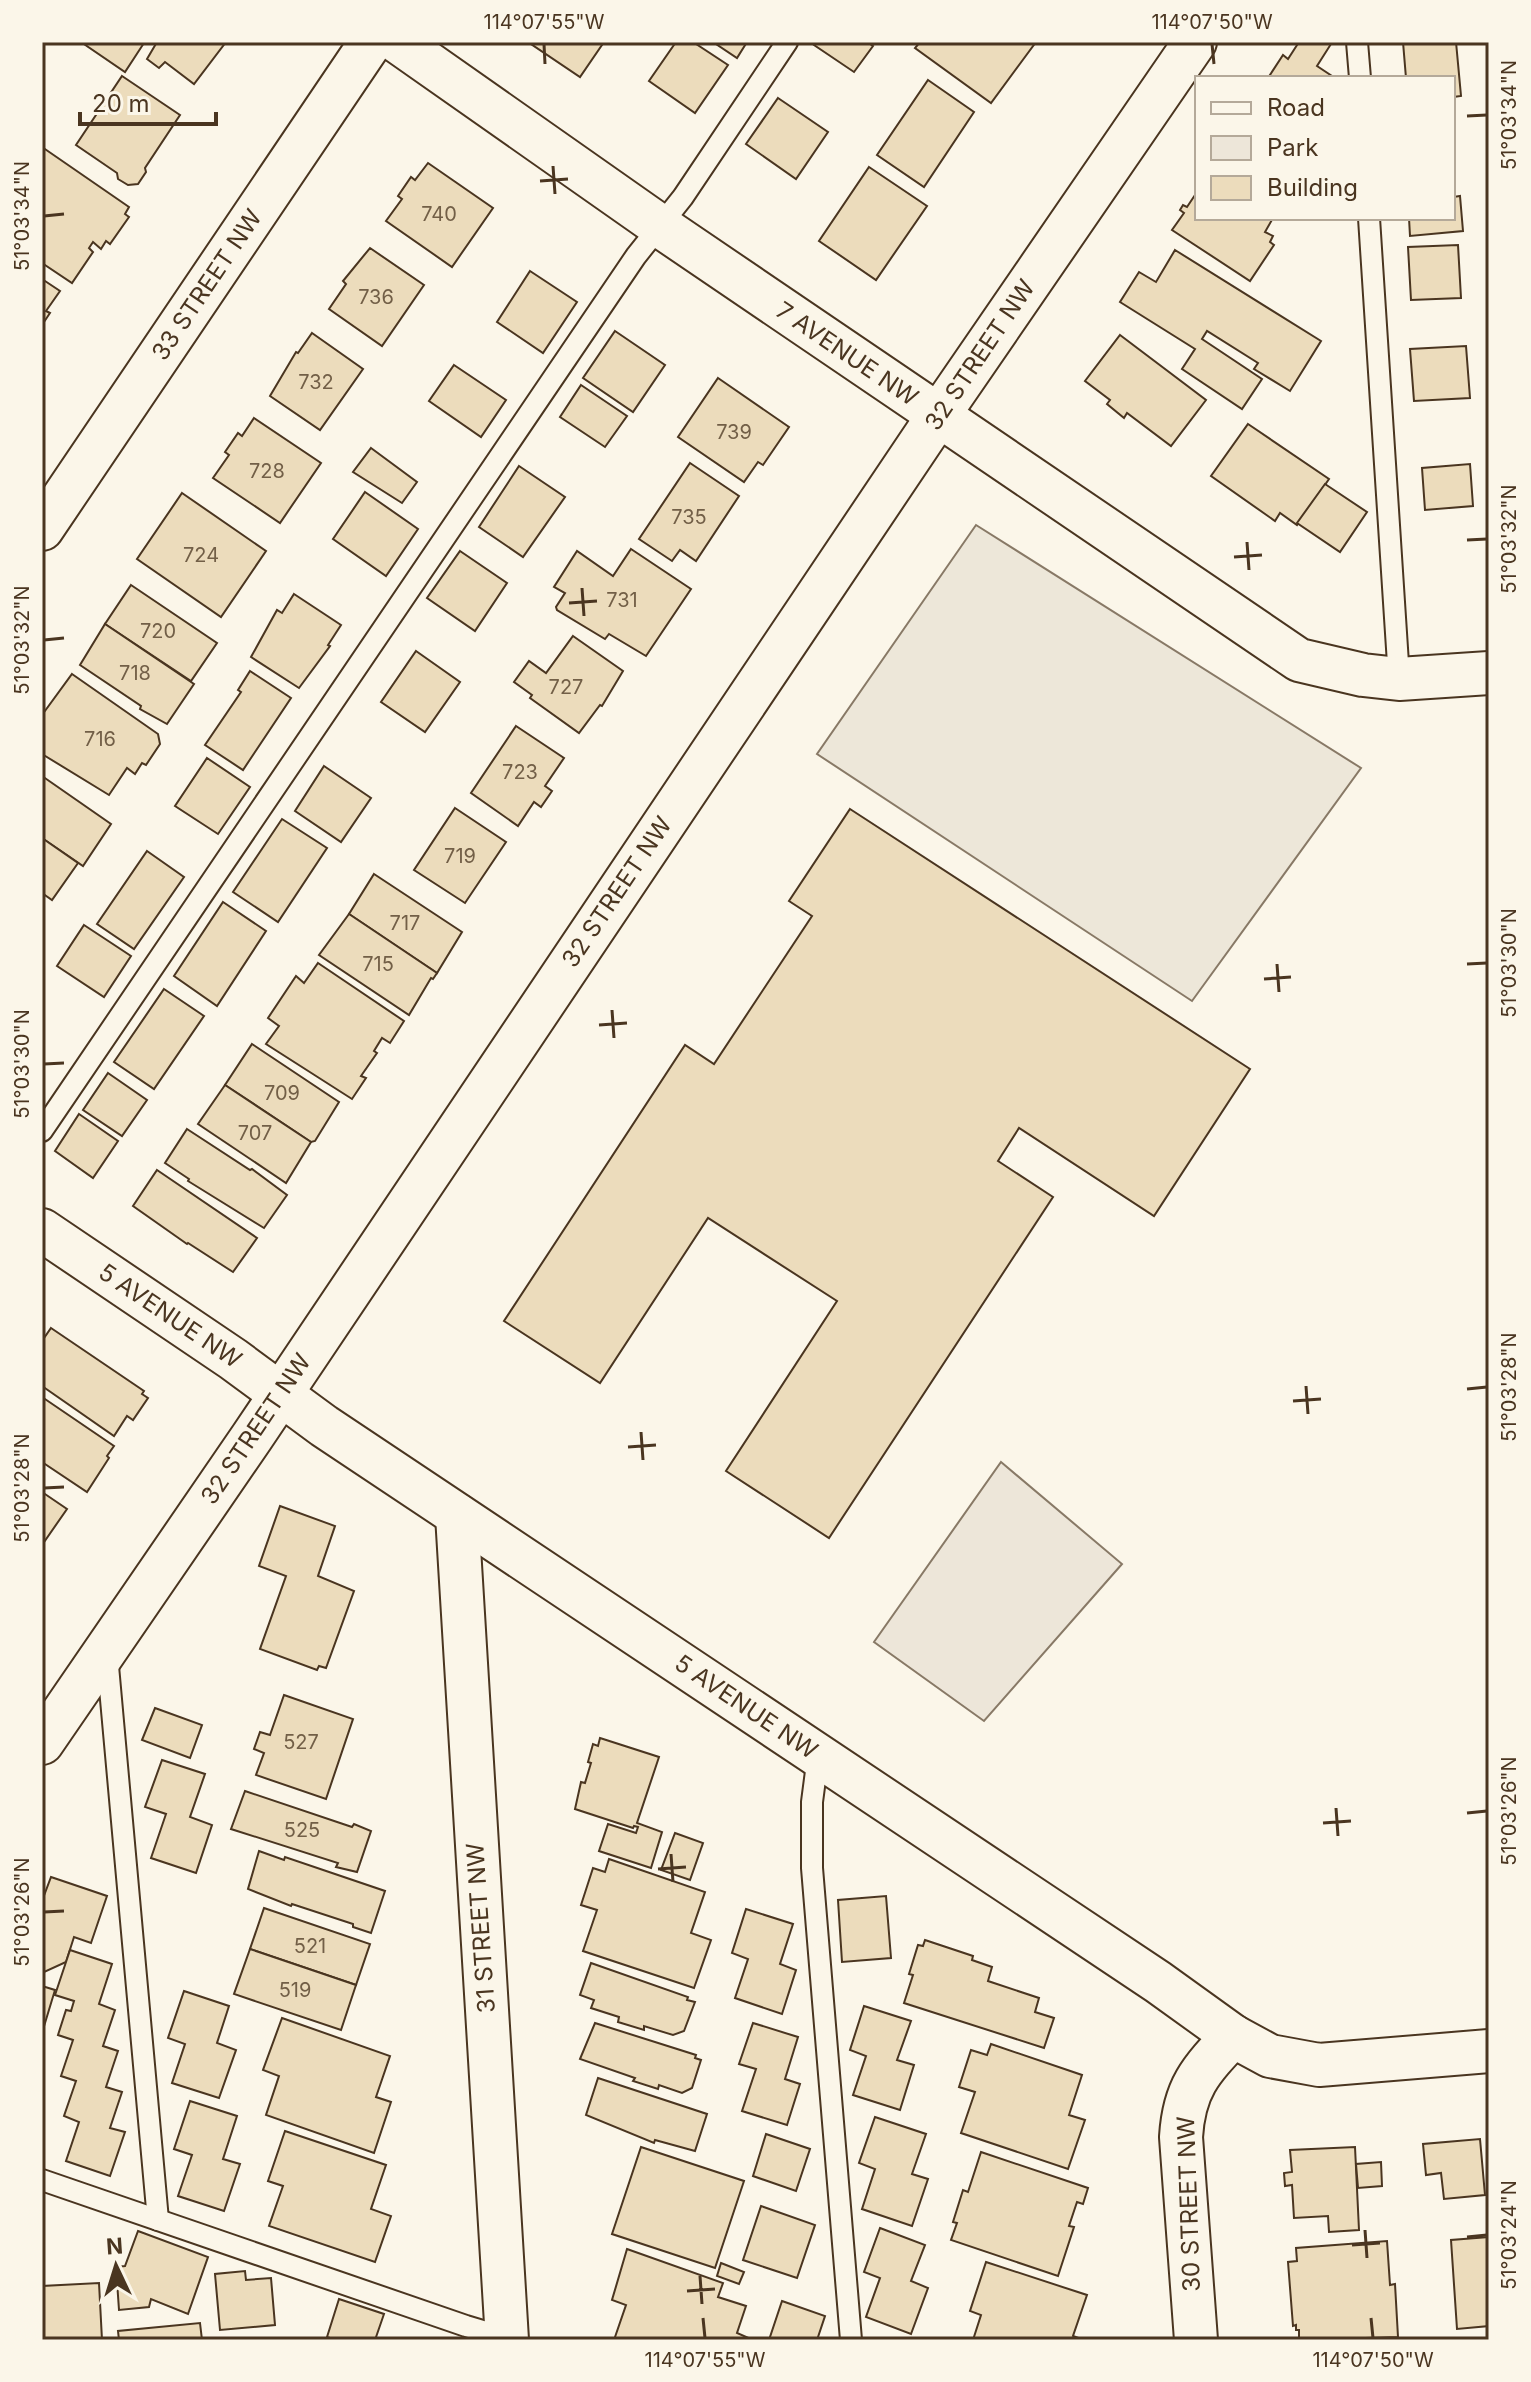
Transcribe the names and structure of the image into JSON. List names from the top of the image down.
{
  "streets": {
    "street": [
      "33 STREET NW",
      "7 AVENUE NW",
      "32 STREET NW",
      "5 AVENUE NW",
      "31 STREET NW",
      "30 STREET NW"
    ]
  },
  "crossings": [
    ["7 AVENUE NW", "32 STREET NW"],
    ["32 STREET NW", "5 AVENUE NW"],
    ["5 AVENUE NW", "31 STREET NW"],
    ["5 AVENUE NW", "30 STREET NW"]
  ],
  "house_numbers": [
    "740",
    "736",
    "732",
    "739",
    "728",
    "735",
    "724",
    "731",
    "720",
    "718",
    "727",
    "716",
    "723",
    "719",
    "717",
    "715",
    "709",
    "707",
    "527",
    "525",
    "521",
    "519"
  ],
  "legend": ["Road", "Park", "Building"],
  "scale_bar": "20 m",
  "north": "top",
  "coordinates": [
    "114°07'55\"W",
    "114°07'50\"W",
    "51°03'34\"N",
    "51°03'32\"N",
    "51°03'30\"N",
    "51°03'28\"N",
    "51°03'26\"N",
    "51°03'24\"N"
  ]
}
